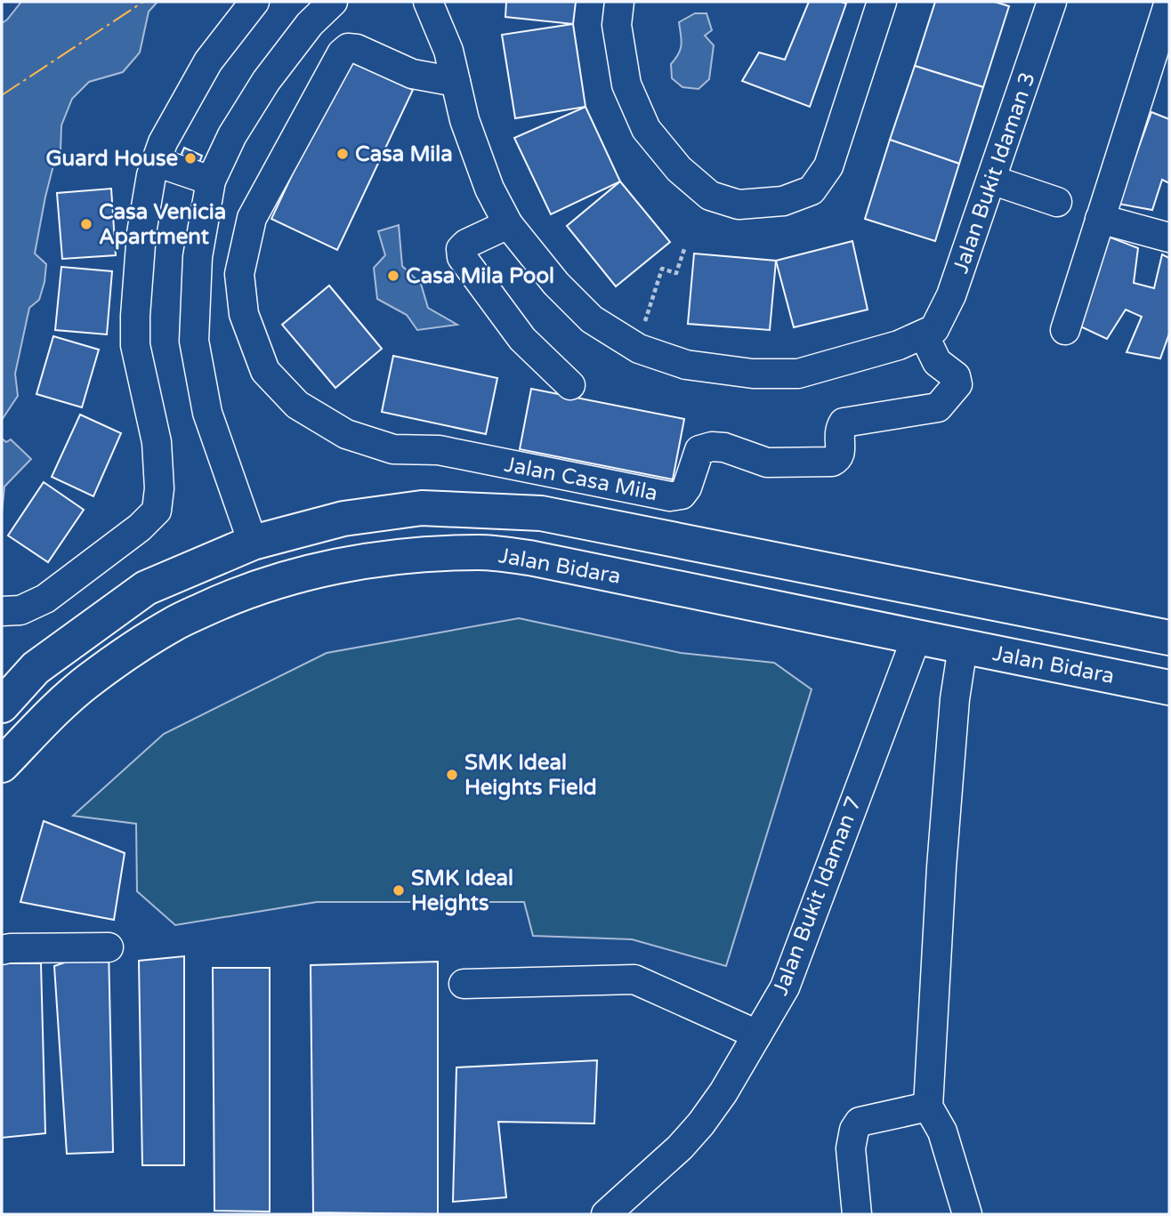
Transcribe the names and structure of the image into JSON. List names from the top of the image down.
{
  "streets": {
    "main road": ["Jalan Bidara"],
    "street": ["Jalan Bukit Idaman 3", "Jalan Casa Mila", "Jalan Bukit Idaman 7"]
  },
  "crossings": [
    ["Jalan Bukit Idaman 3", "Jalan Casa Mila"],
    ["Jalan Bidara", "Jalan Bukit Idaman 7"]
  ],
  "places": [
    "Casa Mila",
    "Guard House",
    "Casa Venicia Apartment",
    "Casa Mila Pool",
    "SMK Ideal Heights Field",
    "SMK Ideal Heights"
  ]
}
